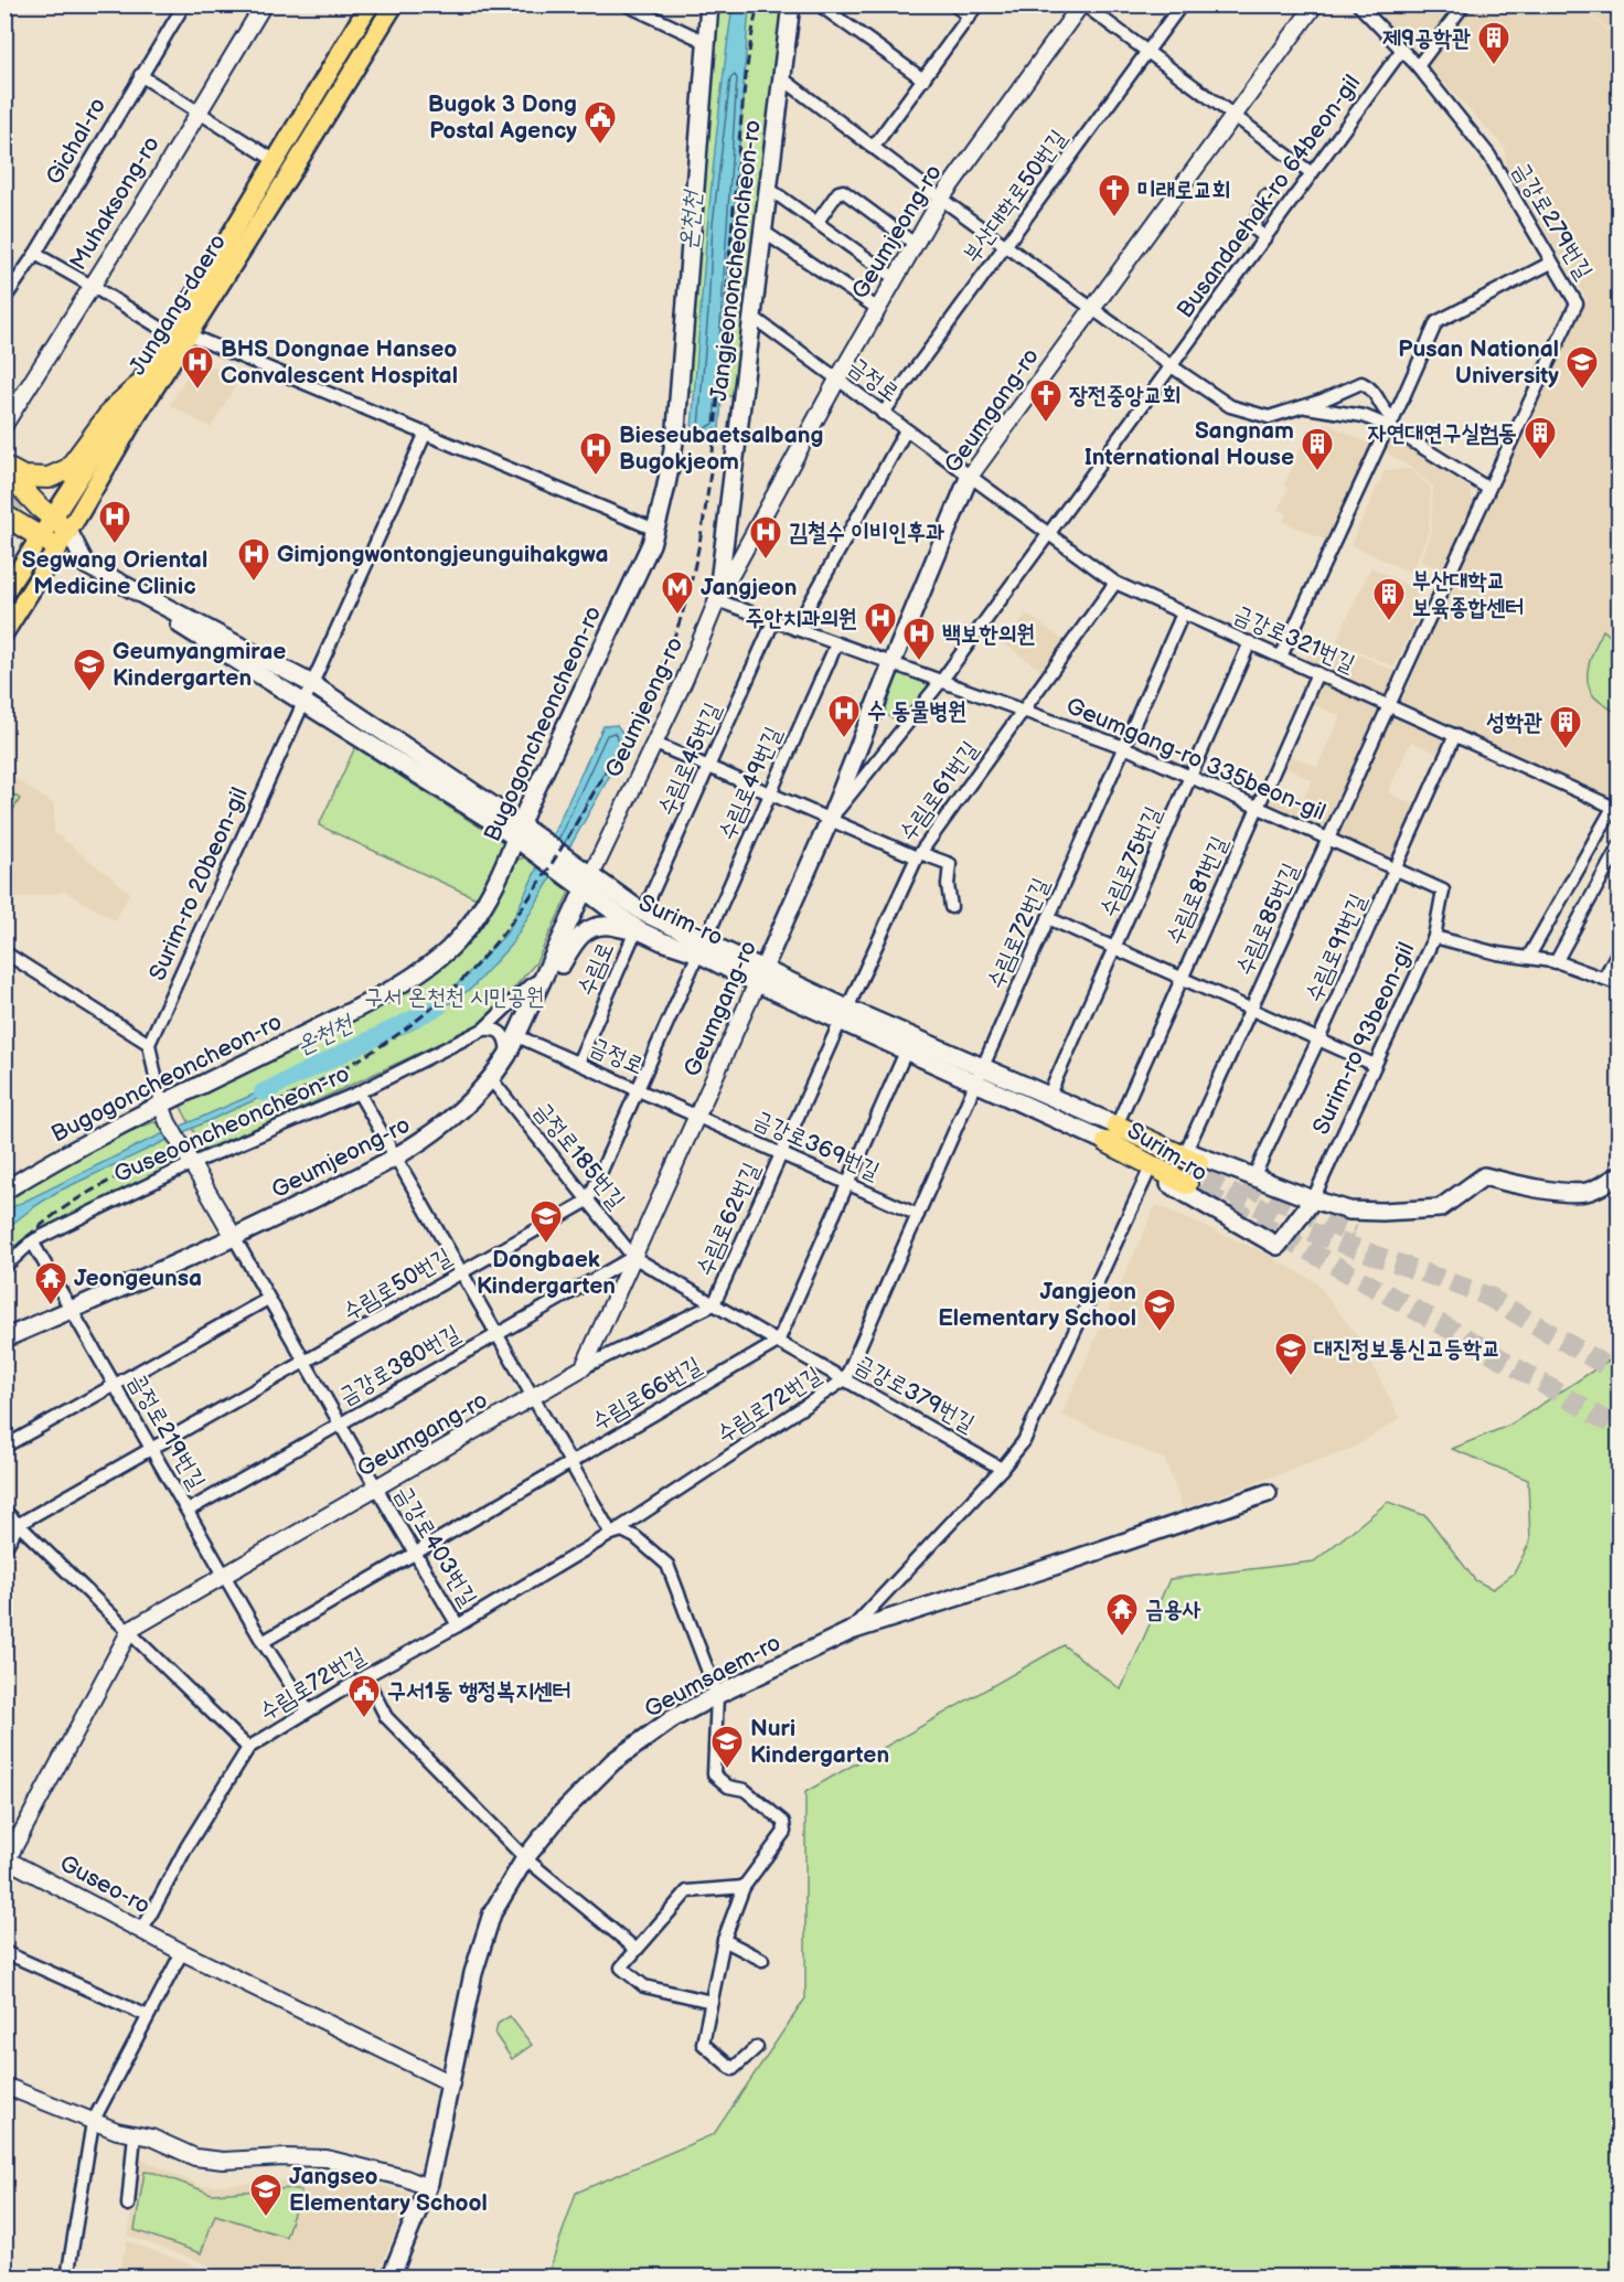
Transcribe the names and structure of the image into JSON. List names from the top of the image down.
{
  "streets": {
    "main road": [
      "Geumjeong-ro",
      "Jangjeononcheoncheon-ro",
      "Jungang-daero",
      "Geumgang-ro",
      "Bugogoncheoncheon-ro",
      "Surim-ro",
      "Geumsaem-ro"
    ],
    "street": [
      "Gichal-ro",
      "부산대학로50번길",
      "Busandaehak-ro 64beon-gil",
      "Muhaksong-ro",
      "금강로279번길",
      "금정로",
      "금강로321번길",
      "수림로45번길",
      "Geumgang-ro 335beon-gil",
      "수림로49번길",
      "수림로61번길",
      "수림로75번길",
      "Surim-ro 20beon-gil",
      "수림로81번길",
      "수림로85번길",
      "수림로72번길",
      "수림로91번길",
      "수림로",
      "Surim-ro 93beon-gil",
      "Guseooncheoncheon-ro",
      "금강로369번길",
      "금정로185번길",
      "수림로62번길",
      "수림로50번길",
      "금강로380번길",
      "수림로66번길",
      "금강로379번길",
      "금정로219번길",
      "금강로403번길",
      "Guseo-ro"
    ]
  },
  "crossings": [
    ["부산대학로50번길", "금정로"],
    ["Busandaehak-ro 64beon-gil", "금강로279번길"],
    ["Busandaehak-ro 64beon-gil", "Geumgang-ro"],
    ["Busandaehak-ro 64beon-gil", "금강로321번길"],
    ["Busandaehak-ro 64beon-gil", "Geumgang-ro 335beon-gil"],
    ["금강로279번길", "금강로321번길"],
    ["금강로279번길", "수림로85번길"],
    ["Geumjeong-ro", "Jangjeononcheoncheon-ro"],
    ["Geumjeong-ro", "금정로"],
    ["Geumjeong-ro", "Geumgang-ro 335beon-gil"],
    ["Geumjeong-ro", "Surim-ro"],
    ["Geumjeong-ro", "Guseooncheoncheon-ro"],
    ["Geumjeong-ro", "금정로185번길"],
    ["Geumjeong-ro", "금정로219번길"],
    ["Geumjeong-ro", "금강로403번길"],
    ["Jangjeononcheoncheon-ro", "금정로"],
    ["Jangjeononcheoncheon-ro", "Geumgang-ro 335beon-gil"],
    ["금정로", "Geumgang-ro"],
    ["금정로", "금강로321번길"],
    ["금정로", "수림로"],
    ["금정로", "금강로369번길"],
    ["Geumgang-ro", "금강로321번길"],
    ["Geumgang-ro", "Geumgang-ro 335beon-gil"],
    ["Geumgang-ro", "Surim-ro"],
    ["Geumgang-ro", "금강로369번길"],
    ["Geumgang-ro", "금정로185번길"],
    ["Geumgang-ro", "수림로62번길"],
    ["Geumgang-ro", "금강로380번길"],
    ["Geumgang-ro", "금강로379번길"],
    ["Geumgang-ro", "금정로219번길"],
    ["Geumgang-ro", "금강로403번길"],
    ["금강로321번길", "수림로61번길"],
    ["금강로321번길", "수림로75번길"],
    ["금강로321번길", "수림로81번길"],
    ["금강로321번길", "수림로85번길"],
    ["금강로321번길", "수림로72번길"],
    ["금강로321번길", "수림로91번길"],
    ["Bugogoncheoncheon-ro", "Surim-ro"],
    ["수림로45번길", "Geumgang-ro 335beon-gil"],
    ["수림로45번길", "Surim-ro"],
    ["Geumgang-ro 335beon-gil", "수림로49번길"],
    ["Geumgang-ro 335beon-gil", "수림로61번길"],
    ["Geumgang-ro 335beon-gil", "수림로75번길"],
    ["Geumgang-ro 335beon-gil", "수림로81번길"],
    ["Geumgang-ro 335beon-gil", "수림로85번길"],
    ["Geumgang-ro 335beon-gil", "수림로72번길"],
    ["Geumgang-ro 335beon-gil", "수림로91번길"],
    ["Geumgang-ro 335beon-gil", "Surim-ro 93beon-gil"],
    ["수림로49번길", "Surim-ro"],
    ["수림로61번길", "Surim-ro"],
    ["수림로61번길", "수림로62번길"],
    ["수림로75번길", "Surim-ro"],
    ["Surim-ro 20beon-gil", "Surim-ro"],
    ["수림로81번길", "Surim-ro"],
    ["수림로85번길", "Surim-ro"],
    ["Surim-ro", "수림로72번길"],
    ["Surim-ro", "수림로91번길"],
    ["Surim-ro", "수림로"],
    ["Surim-ro", "Surim-ro 93beon-gil"],
    ["Surim-ro", "수림로62번길"],
    ["수림로72번길", "금강로369번길"],
    ["수림로72번길", "금강로379번길"],
    ["수림로72번길", "금정로219번길"],
    ["수림로72번길", "금강로403번길"],
    ["수림로72번길", "Guseo-ro"],
    ["Guseooncheoncheon-ro", "금정로219번길"],
    ["금강로369번길", "수림로62번길"],
    ["금정로185번길", "수림로50번길"],
    ["금정로185번길", "금강로380번길"],
    ["금정로185번길", "금강로379번길"],
    ["수림로62번길", "금강로379번길"],
    ["수림로50번길", "금정로219번길"],
    ["수림로50번길", "금강로403번길"],
    ["금강로380번길", "금강로379번길"],
    ["금강로380번길", "금정로219번길"],
    ["금강로380번길", "금강로403번길"],
    ["수림로66번길", "금강로379번길"],
    ["수림로66번길", "금정로219번길"],
    ["수림로66번길", "금강로403번길"],
    ["Geumsaem-ro", "Guseo-ro"]
  ],
  "water": ["온천천"],
  "parks": ["구서 온천천 시민공원"],
  "places": {
    "building": [
      "제9공학관",
      "자연대연구실험동",
      "Sangnam International House",
      "부산대학교 보육종합센터",
      "성학관"
    ],
    "public building": ["Bugok 3 Dong Postal Agency", "구서1동 행정복지센터"],
    "church": ["미래로교회", "장전중앙교회"],
    "hospital": [
      "BHS Dongnae Hanseo Convalescent Hospital",
      "Bieseubaetsalbang Bugokjeom",
      "Segwang Oriental Medicine Clinic",
      "김철수 이비인후과",
      "Gimjongwontongjeunguihakgwa",
      "주안치과의원",
      "백보한의원",
      "수 동물병원"
    ],
    "school or university": [
      "Pusan National University",
      "Geumyangmirae Kindergarten",
      "Dongbaek Kindergarten",
      "Jangjeon Elementary School",
      "대진정보통신고등학교",
      "Nuri Kindergarten",
      "Jangseo Elementary School"
    ],
    "metro station": ["Jangjeon"],
    "temple": ["Jeongeunsa", "금용사"]
  }
}
